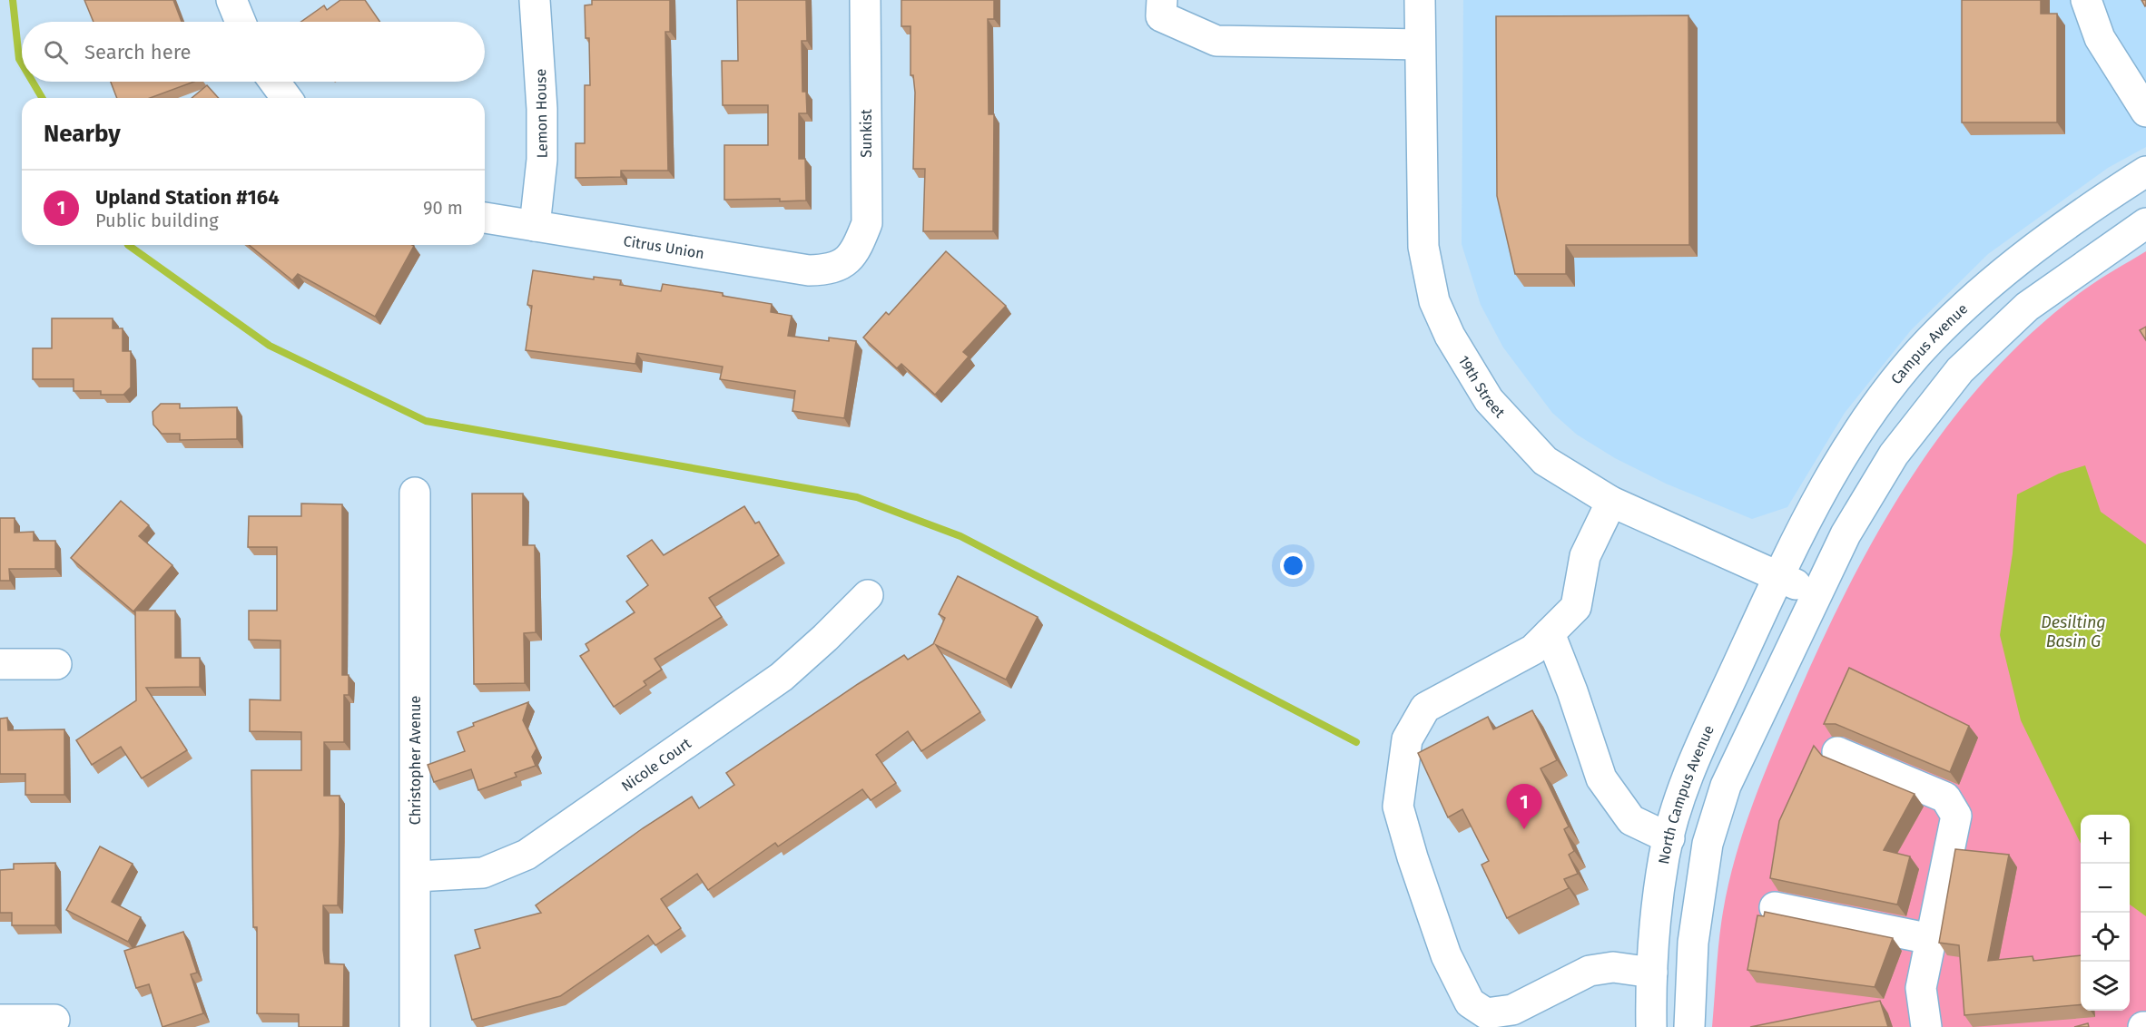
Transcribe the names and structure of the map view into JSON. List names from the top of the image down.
{
  "streets": {
    "main road": [
      "Lemon House",
      "Sunkist",
      "Citrus Union",
      "Campus Avenue",
      "19th Street",
      "Christopher Avenue",
      "Nicole Court",
      "North Campus Avenue"
    ]
  },
  "crossings": [
    ["Lemon House", "Citrus Union"],
    ["Sunkist", "Citrus Union"],
    ["Campus Avenue", "19th Street"],
    ["Campus Avenue", "North Campus Avenue"],
    ["19th Street", "North Campus Avenue"],
    ["Christopher Avenue", "Nicole Court"]
  ],
  "water": ["Desilting Basin G"],
  "page": {
    "search": "Search here",
    "heading": "Nearby",
    "list": [
      {
        "mark": "1",
        "name": "Upland Station #164",
        "note": "Public building",
        "value": "90 m"
      }
    ],
    "pins": "1",
    "map_buttons": ["+", "−"]
  }
}
